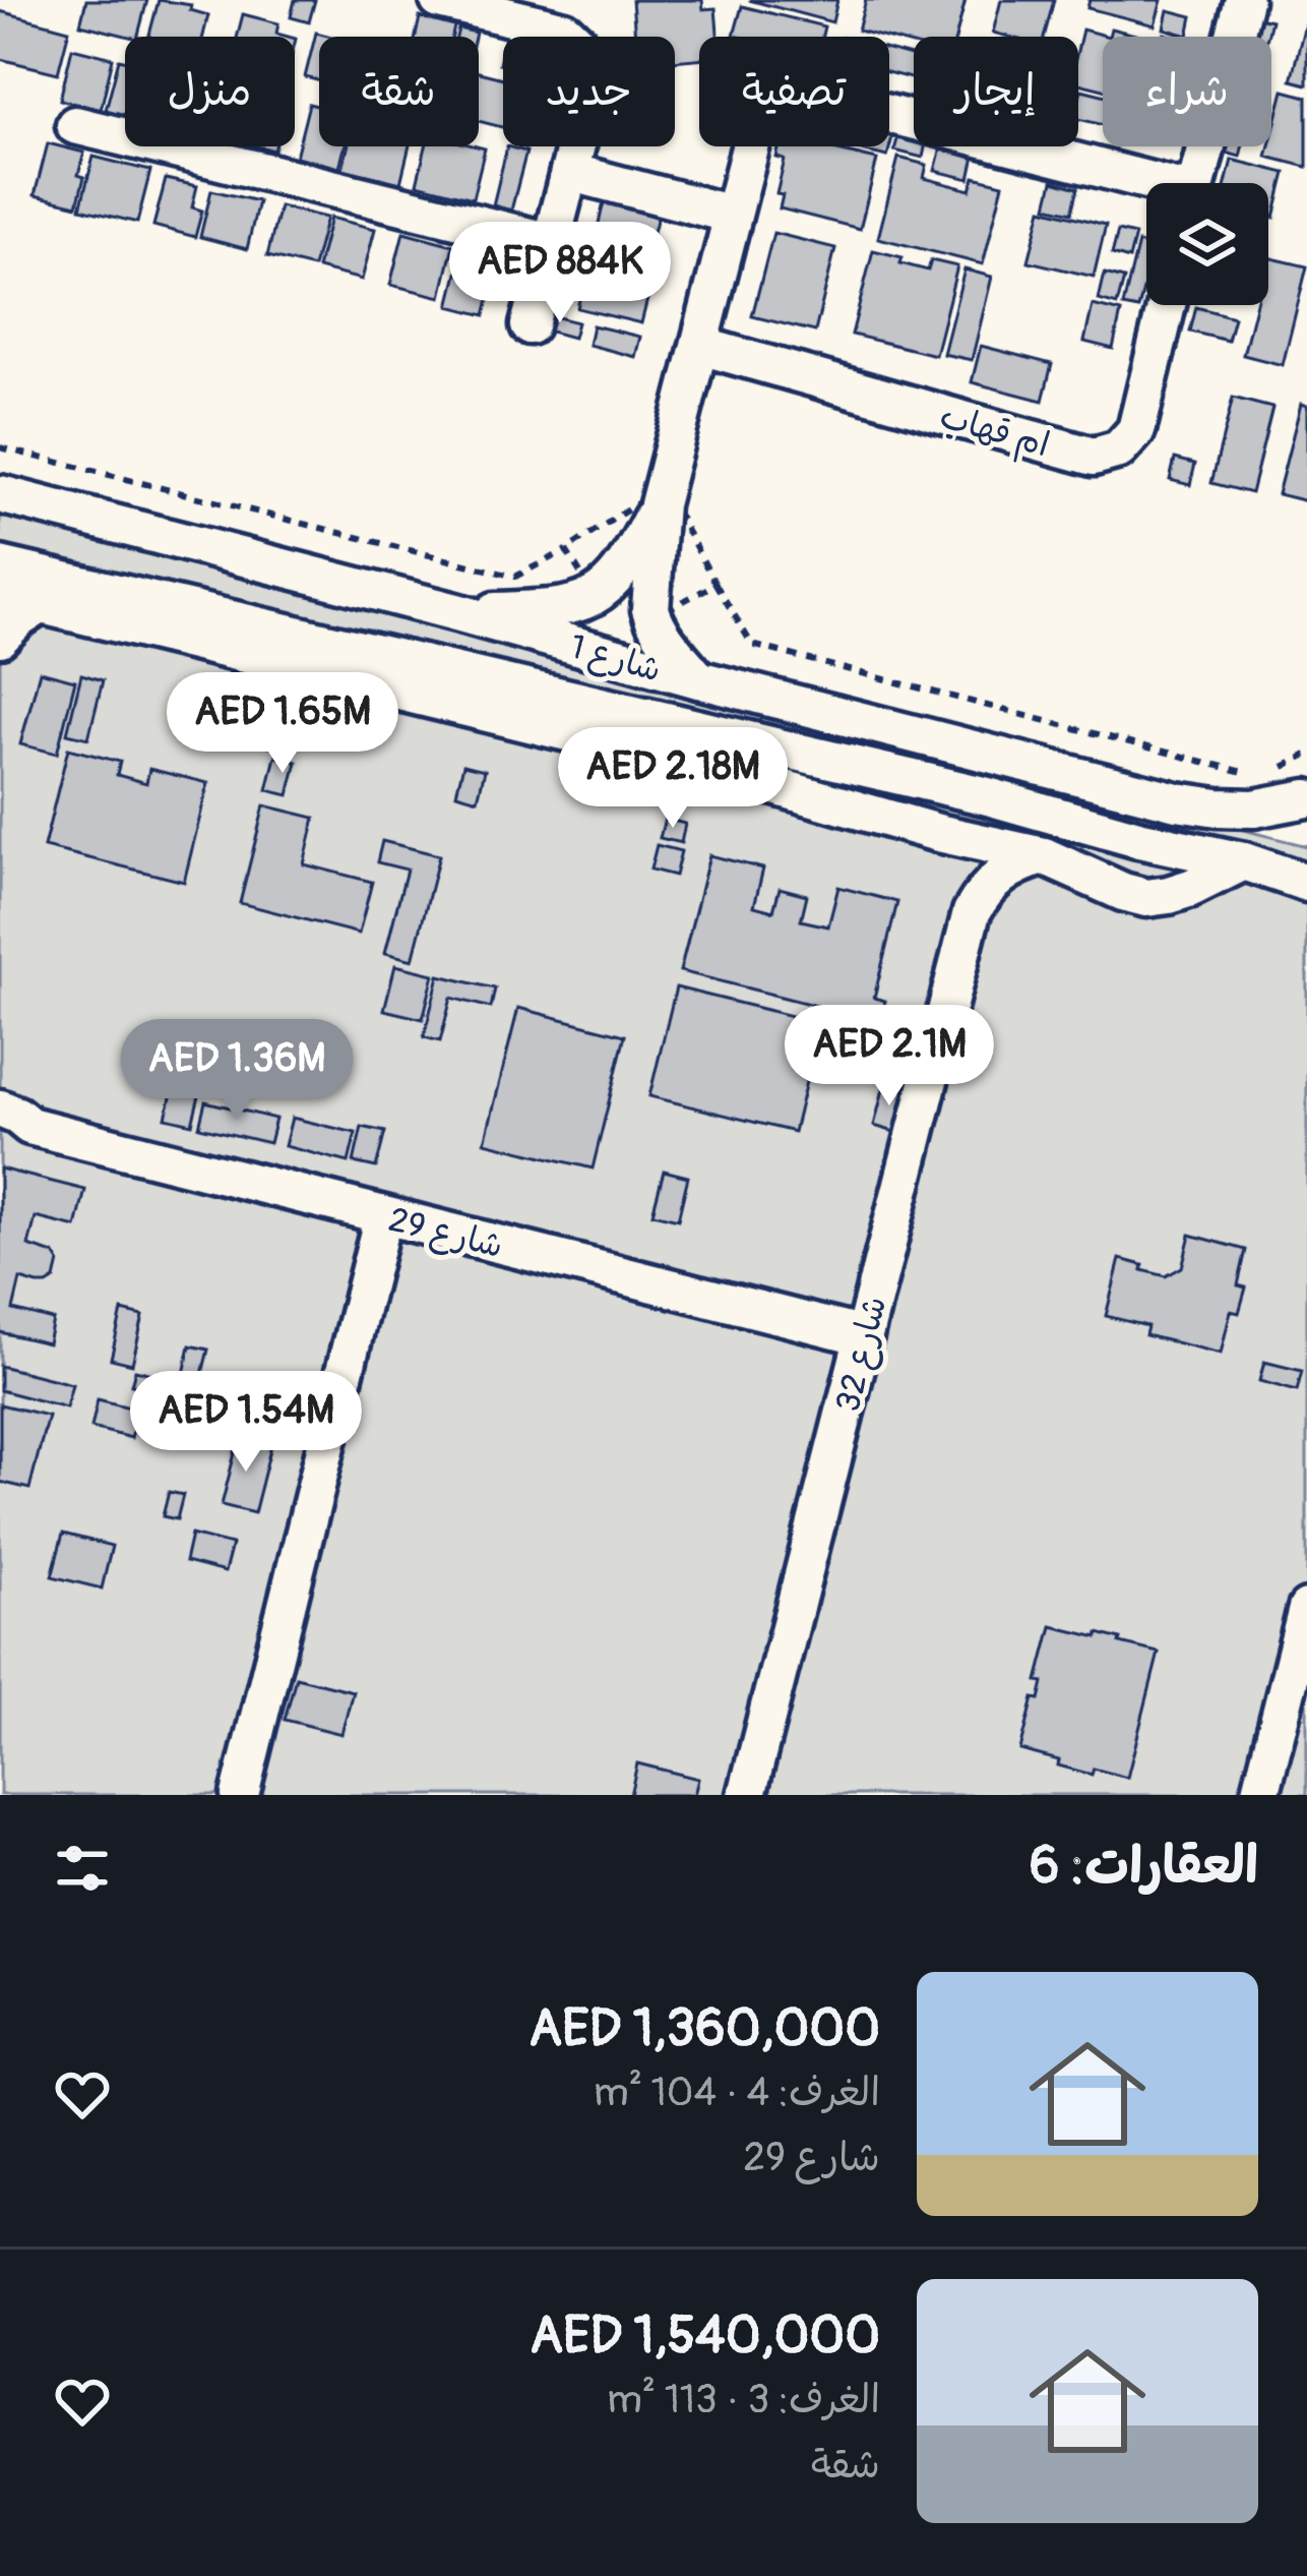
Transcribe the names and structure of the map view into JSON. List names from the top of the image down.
{
  "streets": {
    "street": [
      "ام قهاب",
      "شارع 1",
      "شارع 29",
      "شارع 32"
    ]
  },
  "crossings": [
    ["شارع 29", "شارع 32"]
  ],
  "page": {
    "chip": [
      "شراء",
      "إيجار",
      "تصفية",
      "جديد",
      "شقة",
      "منزل"
    ],
    "price": [
      "AED 884K",
      "AED 1.65M",
      "AED 2.18M",
      "AED 2.1M",
      "AED 1.36M",
      "AED 1.54M"
    ],
    "heading": "العقارات: 6",
    "list": [
      {
        "name": "AED 1,360,000",
        "note": "الغرف: 4 · 104 m² · شارع 29"
      },
      {
        "name": "AED 1,540,000",
        "note": "الغرف: 3 · 113 m² · شقة"
      }
    ]
  }
}
